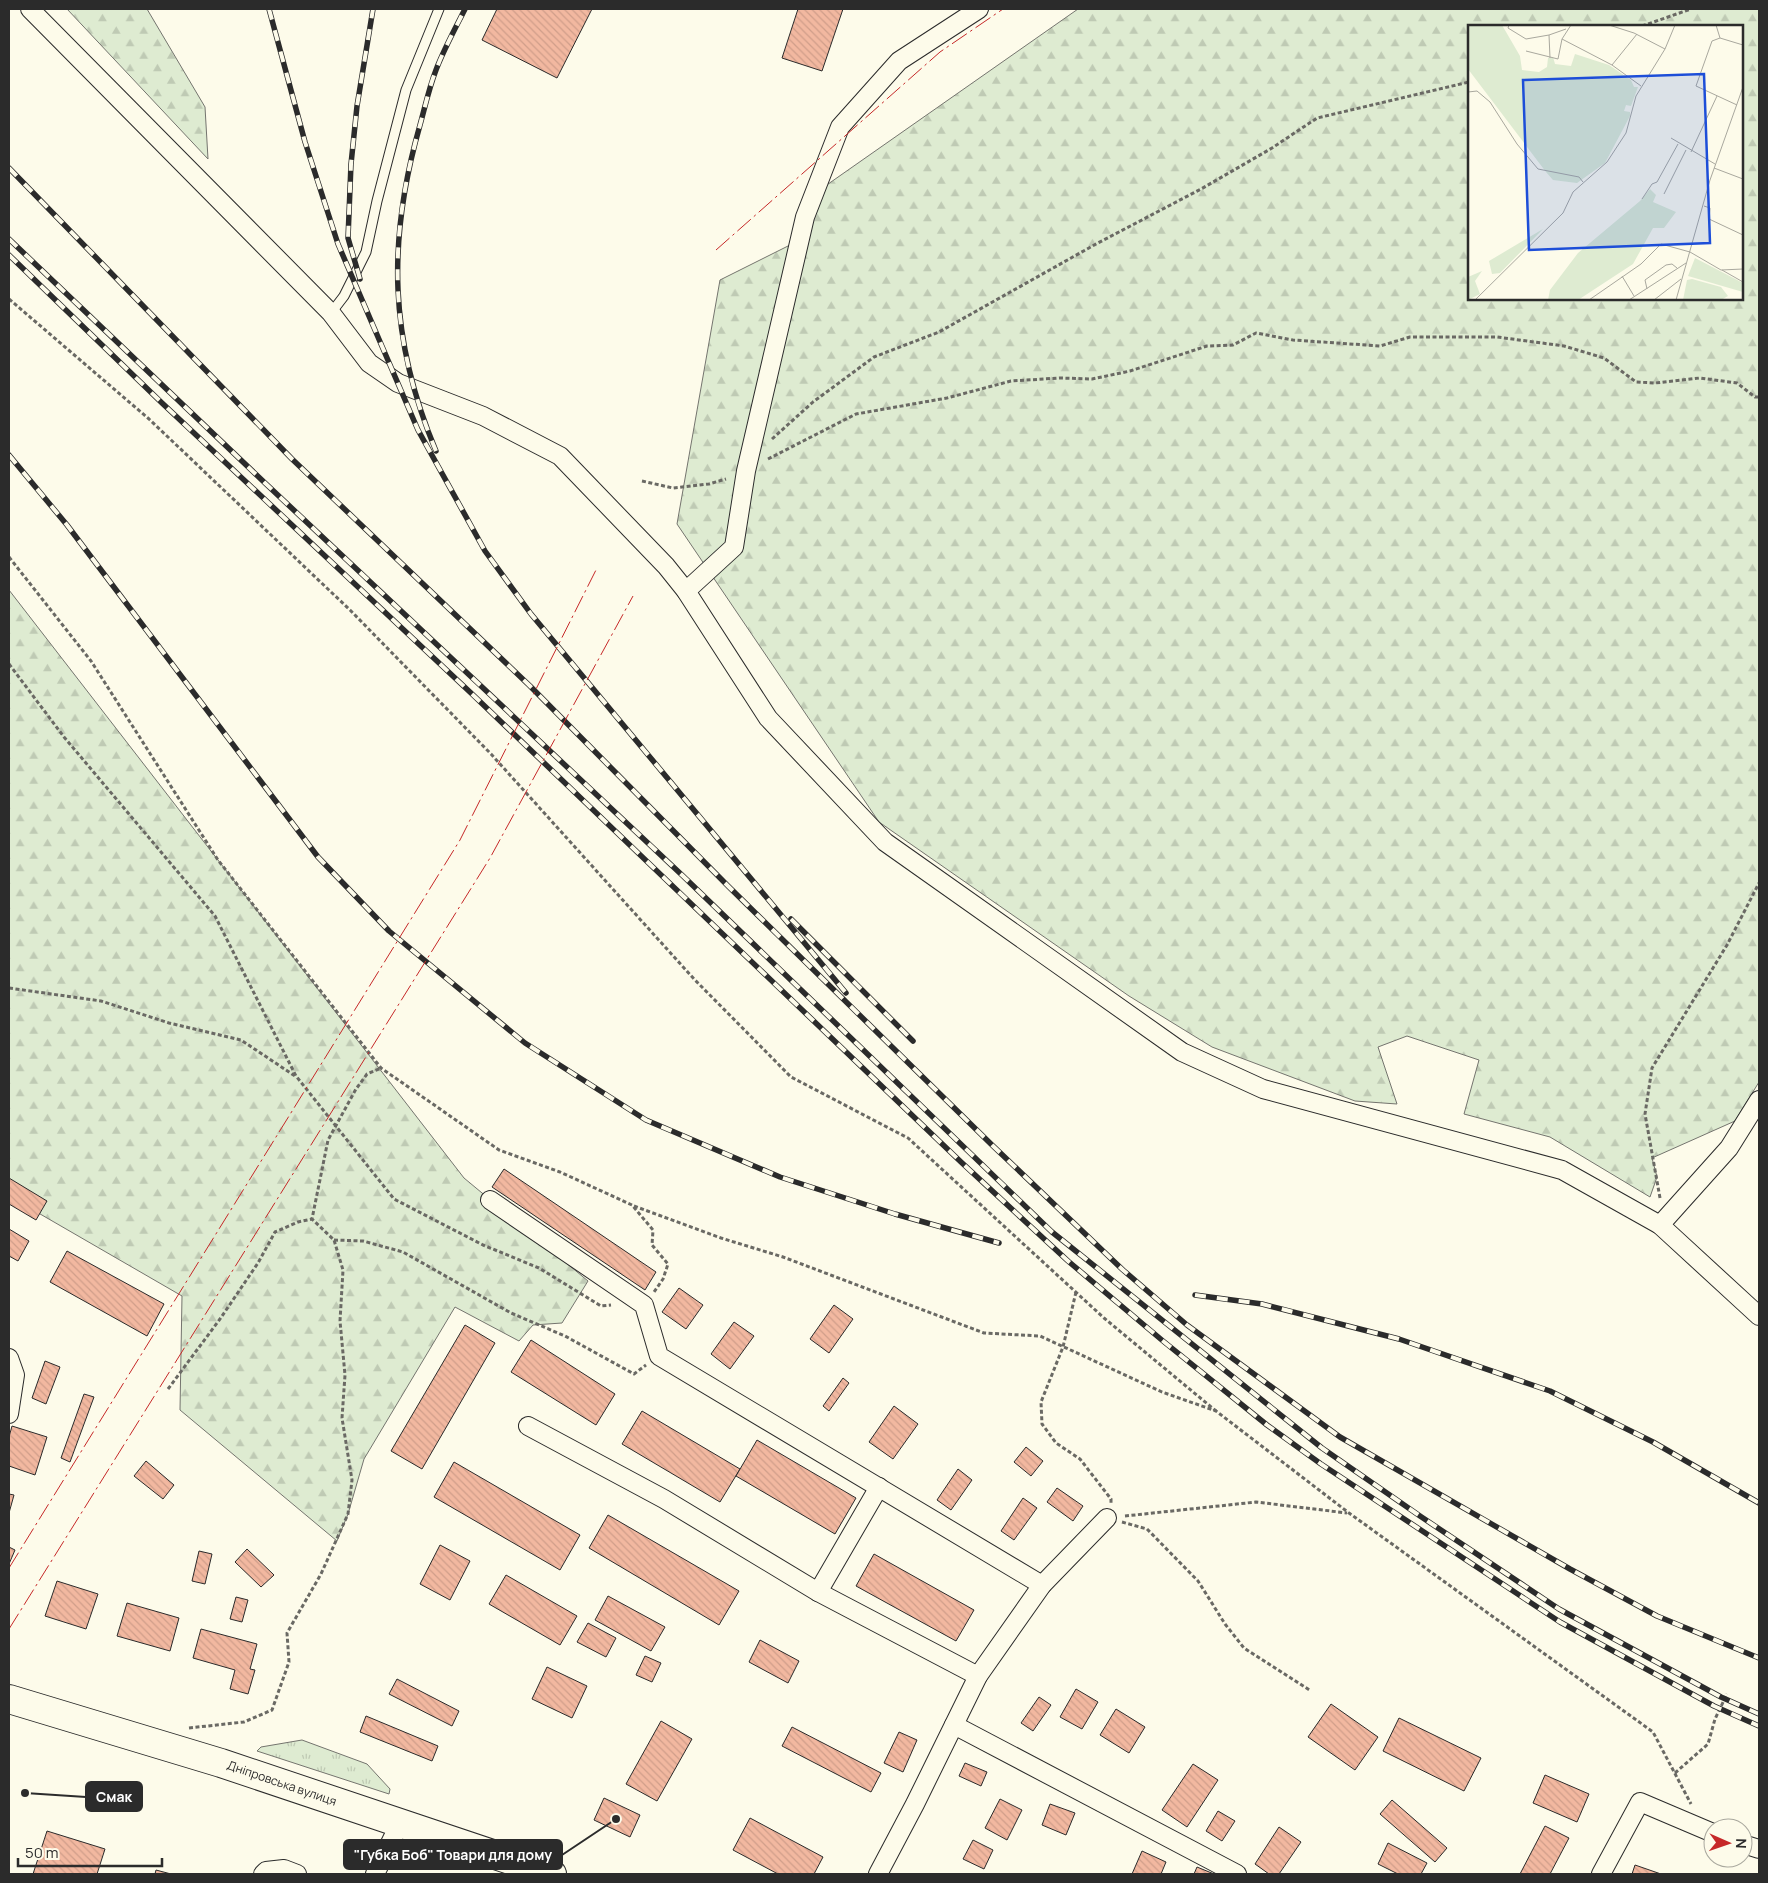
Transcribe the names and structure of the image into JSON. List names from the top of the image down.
{
  "streets": {
    "highway": ["Дніпровська вулиця"]
  },
  "places": ["Смак", "\"Губка Боб\" Товари для дому"],
  "scale_bar": "50 m",
  "north": "right"
}
